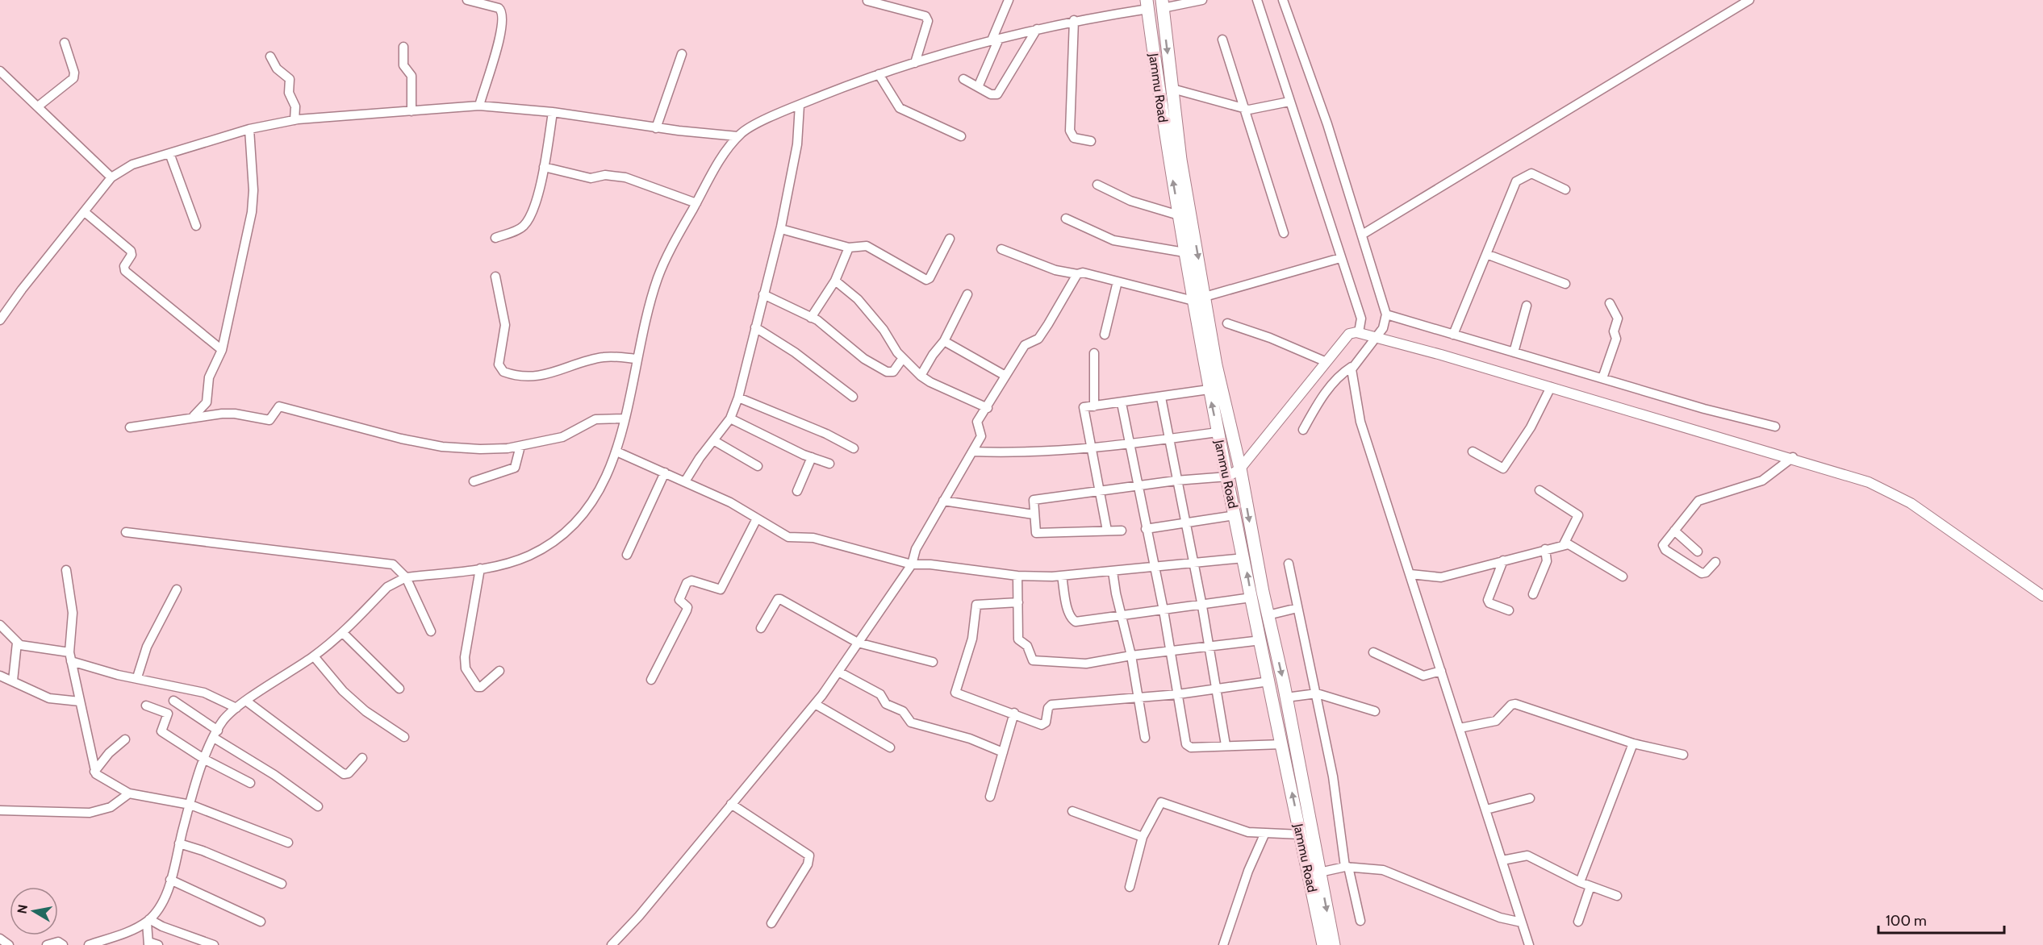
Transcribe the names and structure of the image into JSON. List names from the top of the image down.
{
  "streets": {
    "main road": ["Jammu Road"]
  },
  "scale_bar": "100 m",
  "north": "left"
}
